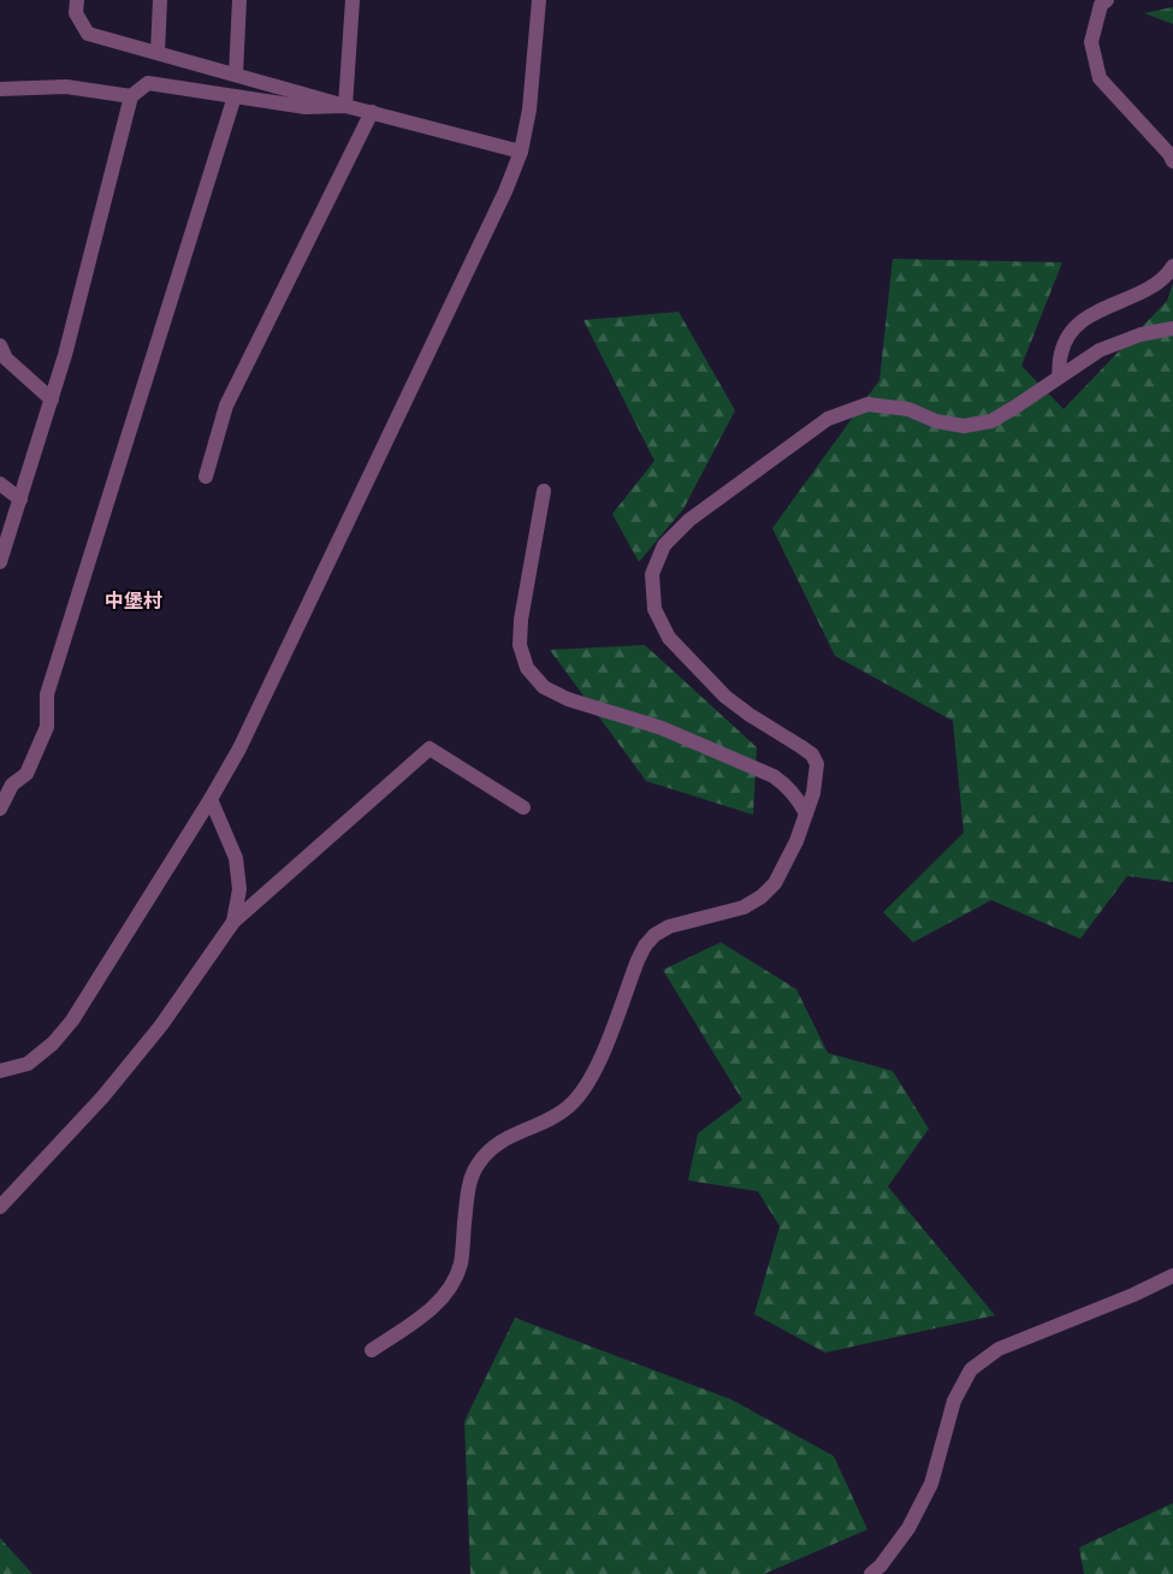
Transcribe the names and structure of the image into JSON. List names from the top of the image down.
{
  "districts": ["中堡村"]
}
